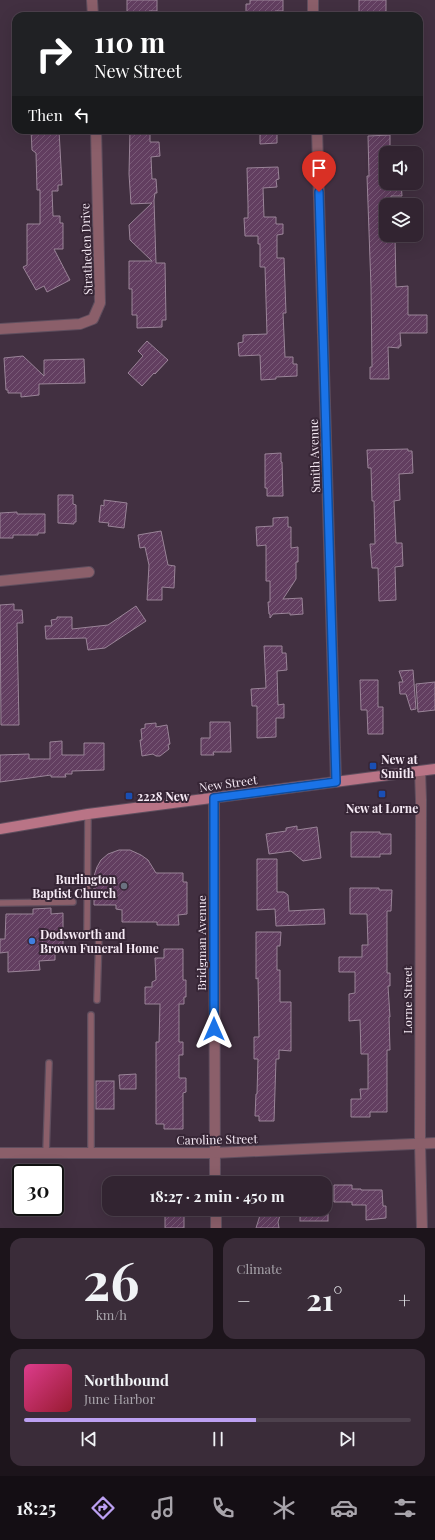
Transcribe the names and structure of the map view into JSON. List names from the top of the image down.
{
  "streets": {
    "main road": ["New Street"],
    "street": [
      "Stratheden Drive",
      "Smith Avenue",
      "Bridgman Avenue",
      "Lorne Street",
      "Caroline Street"
    ]
  },
  "crossings": [
    ["Smith Avenue", "New Street"],
    ["New Street", "Bridgman Avenue"],
    ["New Street", "Lorne Street"],
    ["Bridgman Avenue", "Caroline Street"],
    ["Lorne Street", "Caroline Street"]
  ],
  "places": {
    "transit": ["New at Smith", "New at Lorne", "2228 New"],
    "other": ["Burlington Baptist Church", "Dodsworth and Brown Funeral Home"]
  },
  "page": {
    "turn": ["110 m", "New Street"],
    "then": "Then",
    "limit": "30",
    "trip": "18:27 · 2 min · 450 m",
    "tile": [
      ["26", "km/h"],
      "Climate"
    ],
    "heat": ["−", "21°", "+"],
    "song": ["Northbound", "June Harbor"],
    "tabs": "18:25"
  }
}
